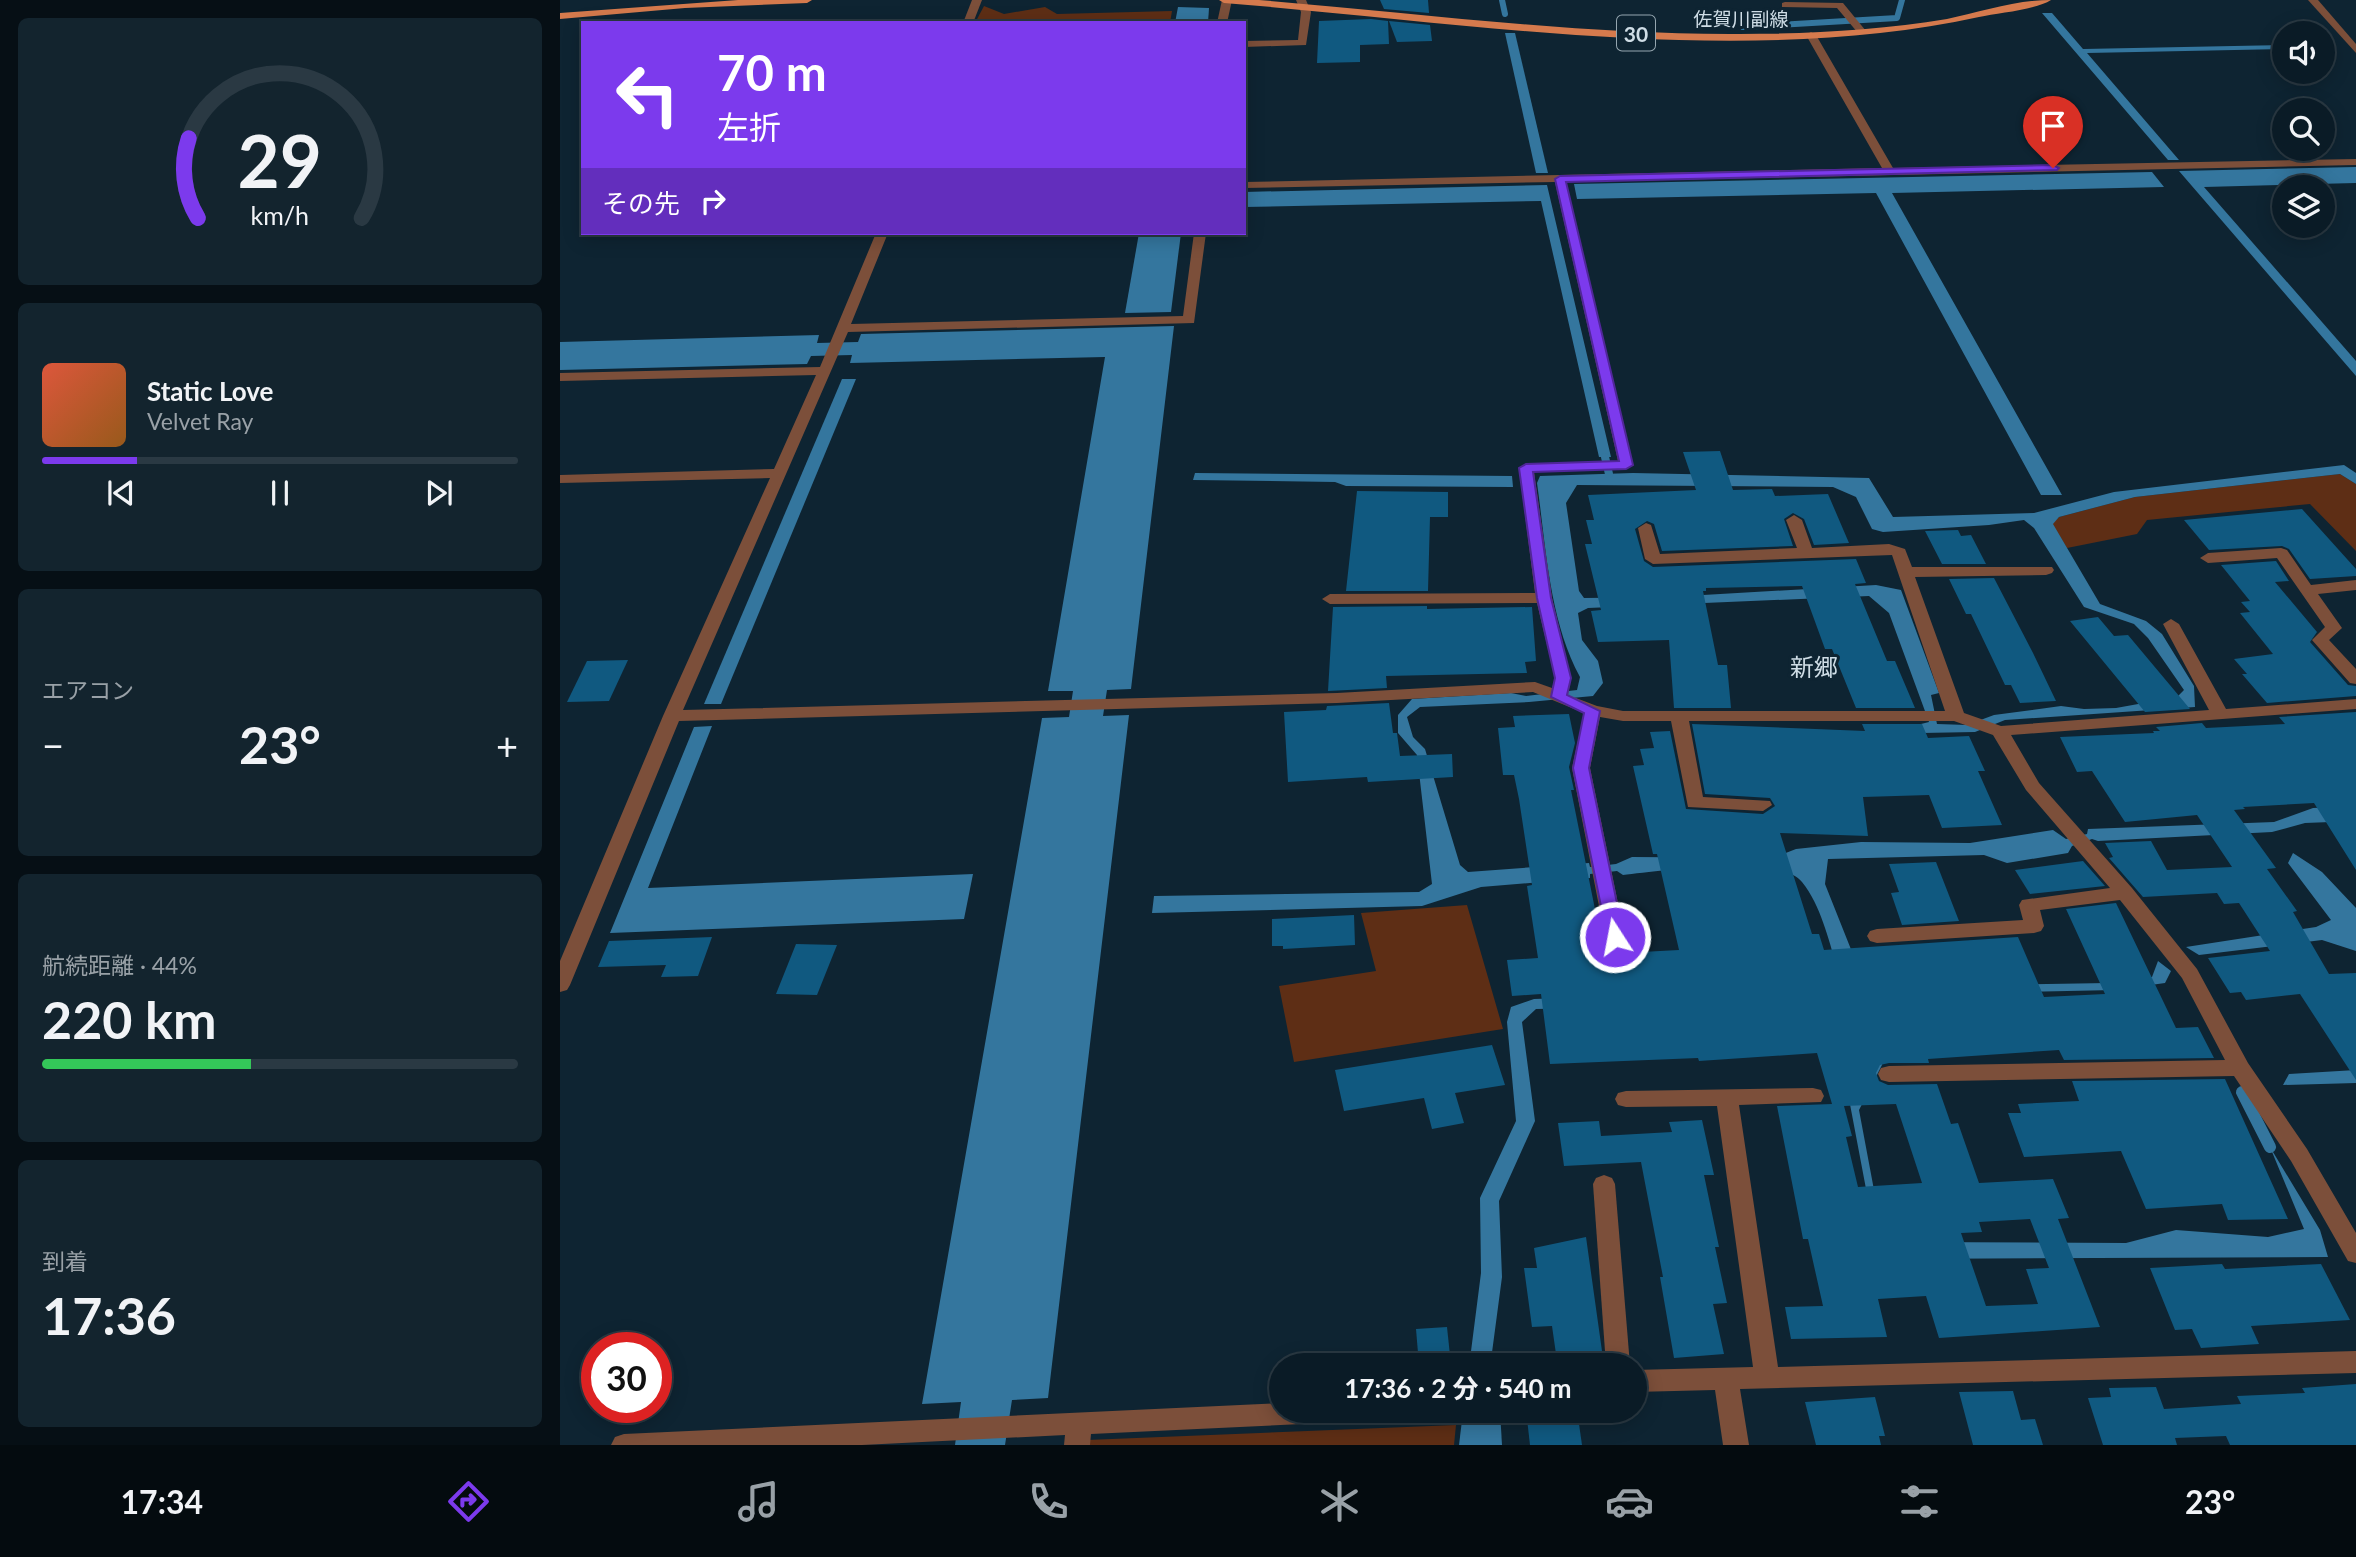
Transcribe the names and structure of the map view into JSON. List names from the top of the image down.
{
  "streets": {
    "main road": ["佐賀川副線", "30"]
  },
  "districts": ["新郷"],
  "page": {
    "turn": ["70 m", "左折"],
    "then": "その先",
    "song": ["Static Love", "Velvet Ray"],
    "tile": [
      "エアコン",
      ["航続距離 · 44%", "220 km"],
      ["到着", "17:36"]
    ],
    "heat": ["−", "23°", "+"],
    "limit": "30",
    "trip": "17:36 · 2 分 · 540 m",
    "tabs": ["17:34", "23°"],
    "gauge": ["29", "km/h"]
  }
}
